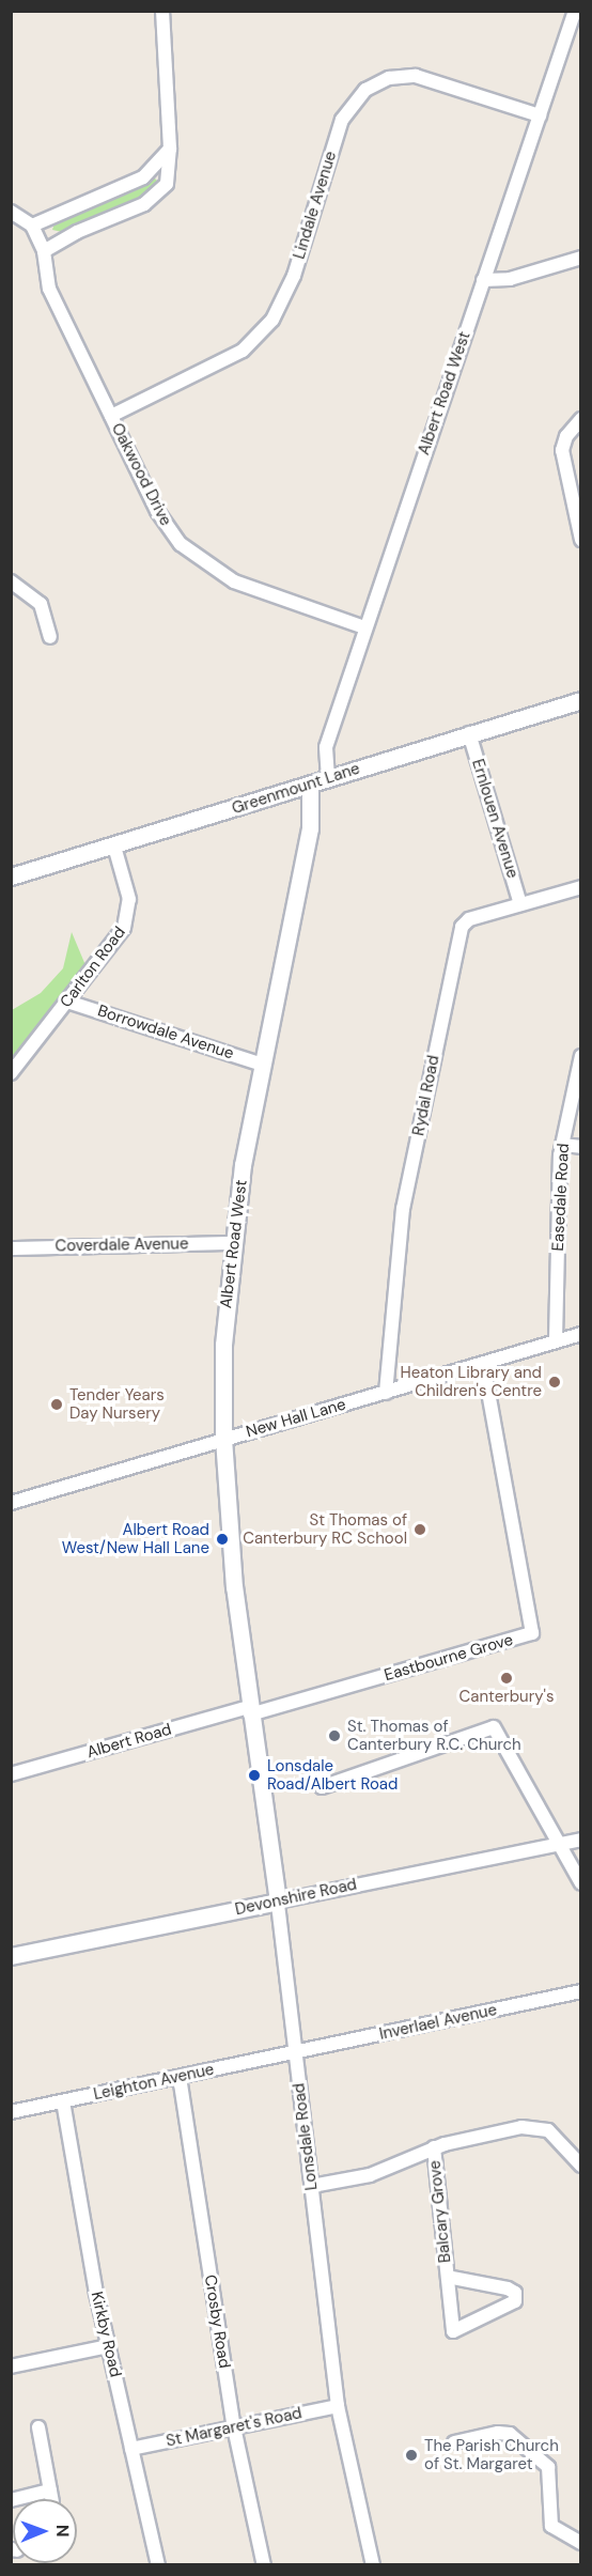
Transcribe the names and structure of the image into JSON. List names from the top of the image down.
{
  "streets": {
    "street": [
      "Lindale Avenue",
      "Albert Road West",
      "Oakwood Drive",
      "Greenmount Lane",
      "Ernlouen Avenue",
      "Carlton Road",
      "Borrowdale Avenue",
      "Rydal Road",
      "Easedale Road",
      "Coverdale Avenue",
      "New Hall Lane",
      "Eastbourne Grove",
      "Albert Road",
      "Devonshire Road",
      "Inverlael Avenue",
      "Leighton Avenue",
      "Lonsdale Road",
      "Balcary Grove",
      "Crosby Road",
      "Kirkby Road",
      "St Margaret's Road"
    ]
  },
  "crossings": [
    ["Lindale Avenue", "Albert Road West"],
    ["Lindale Avenue", "Oakwood Drive"],
    ["Albert Road West", "Oakwood Drive"],
    ["Albert Road West", "Greenmount Lane"],
    ["Albert Road West", "Borrowdale Avenue"],
    ["Albert Road West", "Coverdale Avenue"],
    ["Albert Road West", "New Hall Lane"],
    ["Albert Road West", "Eastbourne Grove"],
    ["Albert Road West", "Albert Road"],
    ["Albert Road West", "Lonsdale Road"],
    ["Greenmount Lane", "Ernlouen Avenue"],
    ["Greenmount Lane", "Carlton Road"],
    ["Ernlouen Avenue", "Rydal Road"],
    ["Carlton Road", "Borrowdale Avenue"],
    ["Rydal Road", "New Hall Lane"],
    ["Easedale Road", "New Hall Lane"],
    ["New Hall Lane", "Eastbourne Grove"],
    ["Eastbourne Grove", "Albert Road"],
    ["Eastbourne Grove", "Lonsdale Road"],
    ["Albert Road", "Lonsdale Road"],
    ["Devonshire Road", "Lonsdale Road"],
    ["Inverlael Avenue", "Leighton Avenue"],
    ["Inverlael Avenue", "Lonsdale Road"],
    ["Leighton Avenue", "Lonsdale Road"],
    ["Leighton Avenue", "Crosby Road"],
    ["Leighton Avenue", "Kirkby Road"],
    ["Lonsdale Road", "St Margaret's Road"],
    ["Crosby Road", "St Margaret's Road"],
    ["Kirkby Road", "St Margaret's Road"]
  ],
  "places": [
    "Heaton Library and Children's Centre",
    "Tender Years Day Nursery",
    "St Thomas of Canterbury RC School",
    "Albert Road West/New Hall Lane",
    "Canterbury's",
    "St. Thomas of Canterbury R.C. Church",
    "Lonsdale Road/Albert Road",
    "The Parish Church of St. Margaret"
  ],
  "north": "right"
}
